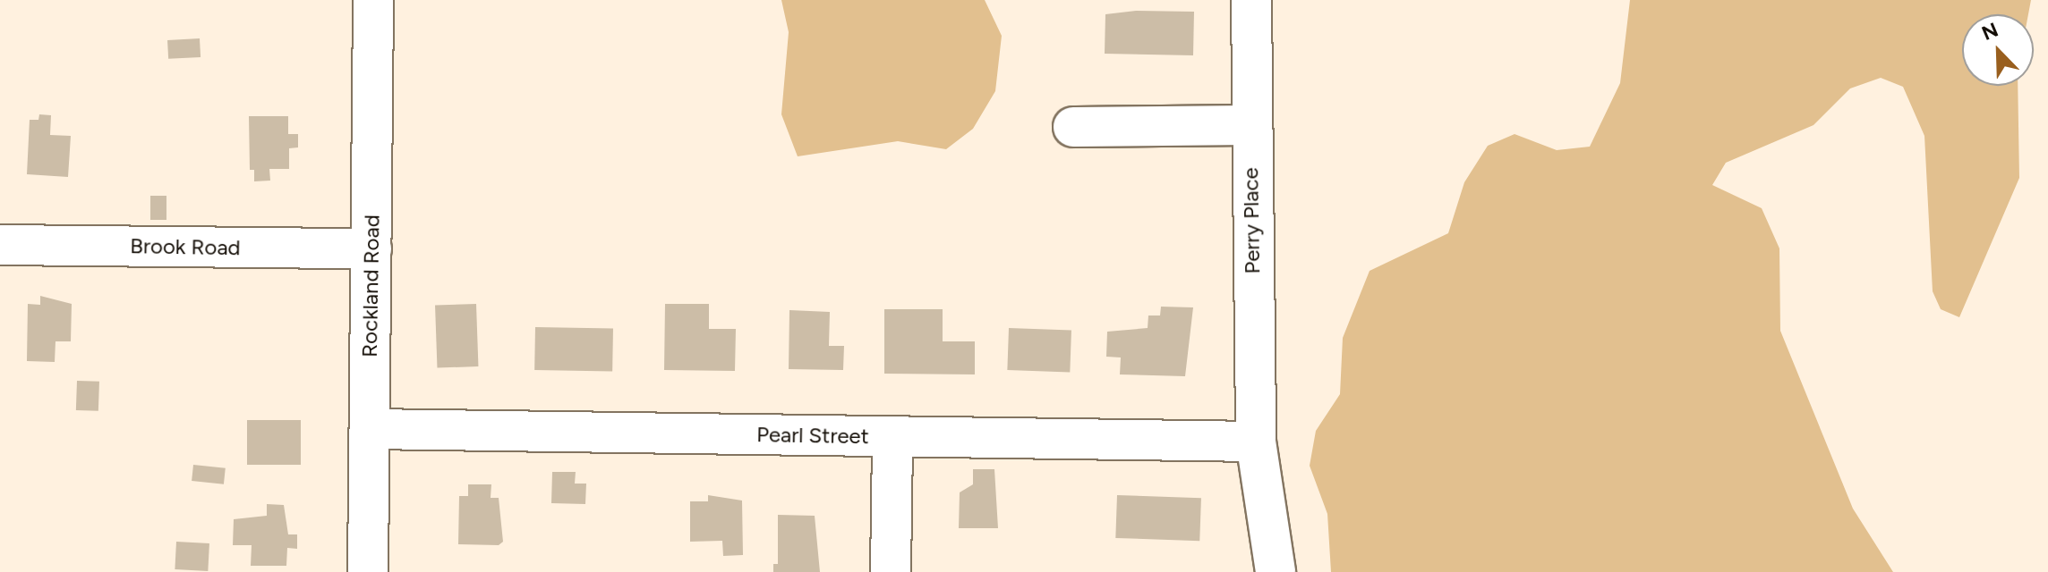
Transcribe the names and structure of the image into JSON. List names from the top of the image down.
{
  "streets": {
    "street": [
      "Perry Place",
      "Brook Road",
      "Rockland Road",
      "Pearl Street"
    ]
  },
  "crossings": [
    ["Perry Place", "Pearl Street"],
    ["Brook Road", "Rockland Road"],
    ["Rockland Road", "Pearl Street"]
  ],
  "north": "top left"
}
